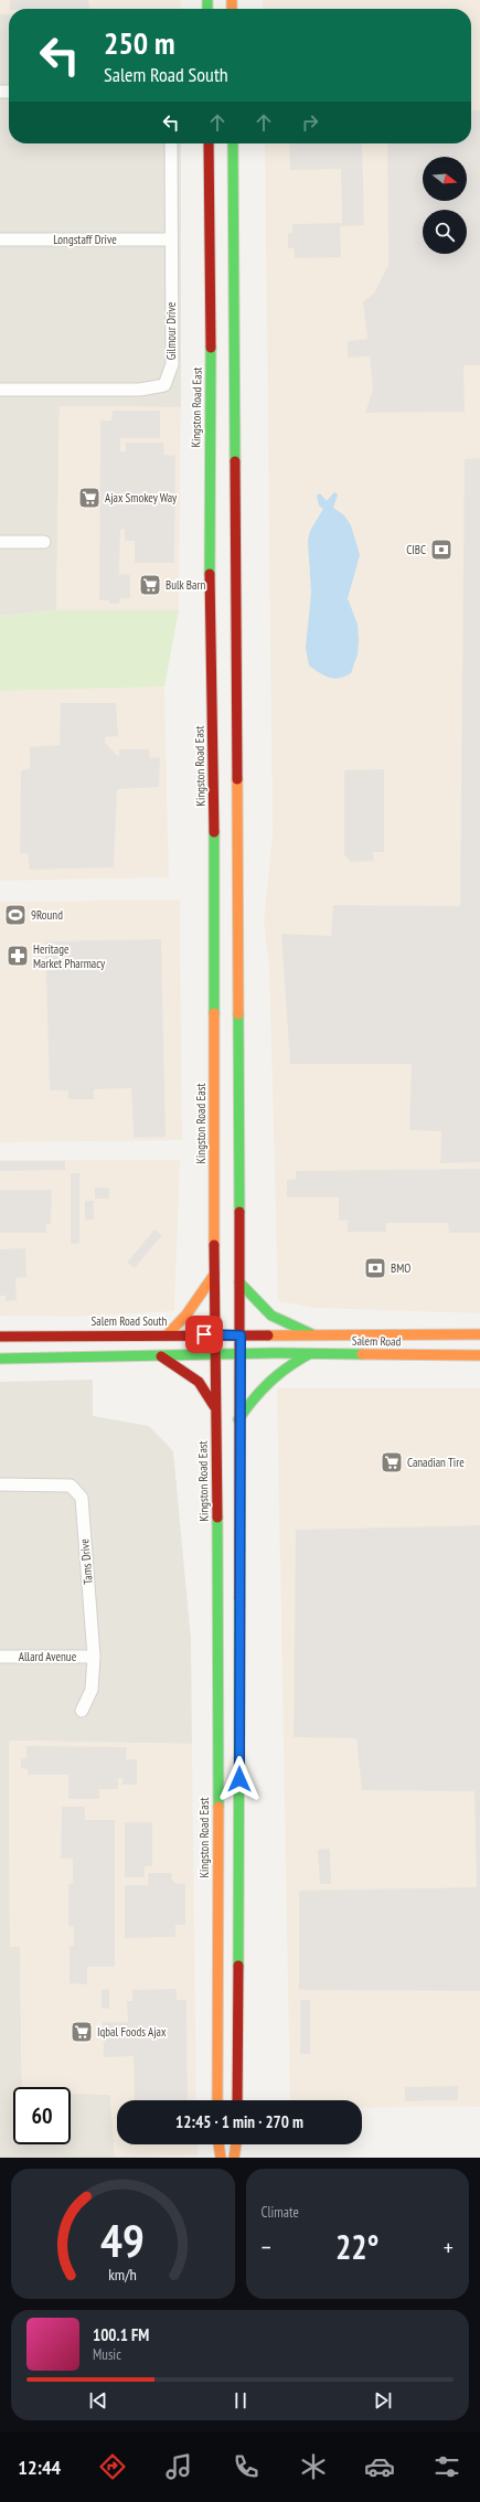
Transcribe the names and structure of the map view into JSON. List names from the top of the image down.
{
  "streets": {
    "main road": ["Kingston Road East", "Salem Road South", "Salem Road"],
    "street": [
      "Longstaff Drive",
      "Gilmour Drive",
      "Tams Drive",
      "Allard Avenue"
    ]
  },
  "crossings": [
    ["Longstaff Drive", "Gilmour Drive"],
    ["Kingston Road East", "Salem Road South"],
    ["Salem Road South", "Salem Road"],
    ["Tams Drive", "Allard Avenue"]
  ],
  "places": {
    "supermarket": [
      "Ajax Smokey Way",
      "Bulk Barn",
      "Canadian Tire",
      "Iqbal Foods Ajax"
    ],
    "bank": ["CIBC", "BMO"],
    "sports": ["9Round"],
    "pharmacy": ["Heritage Market Pharmacy"]
  },
  "north": "right",
  "page": {
    "turn": ["250 m", "Salem Road South"],
    "limit": "60",
    "trip": "12:45 · 1 min · 270 m",
    "tile": "Climate",
    "heat": ["−", "22°", "+"],
    "song": ["100.1 FM", "Music"],
    "tabs": "12:44",
    "gauge": ["49", "km/h"]
  }
}
